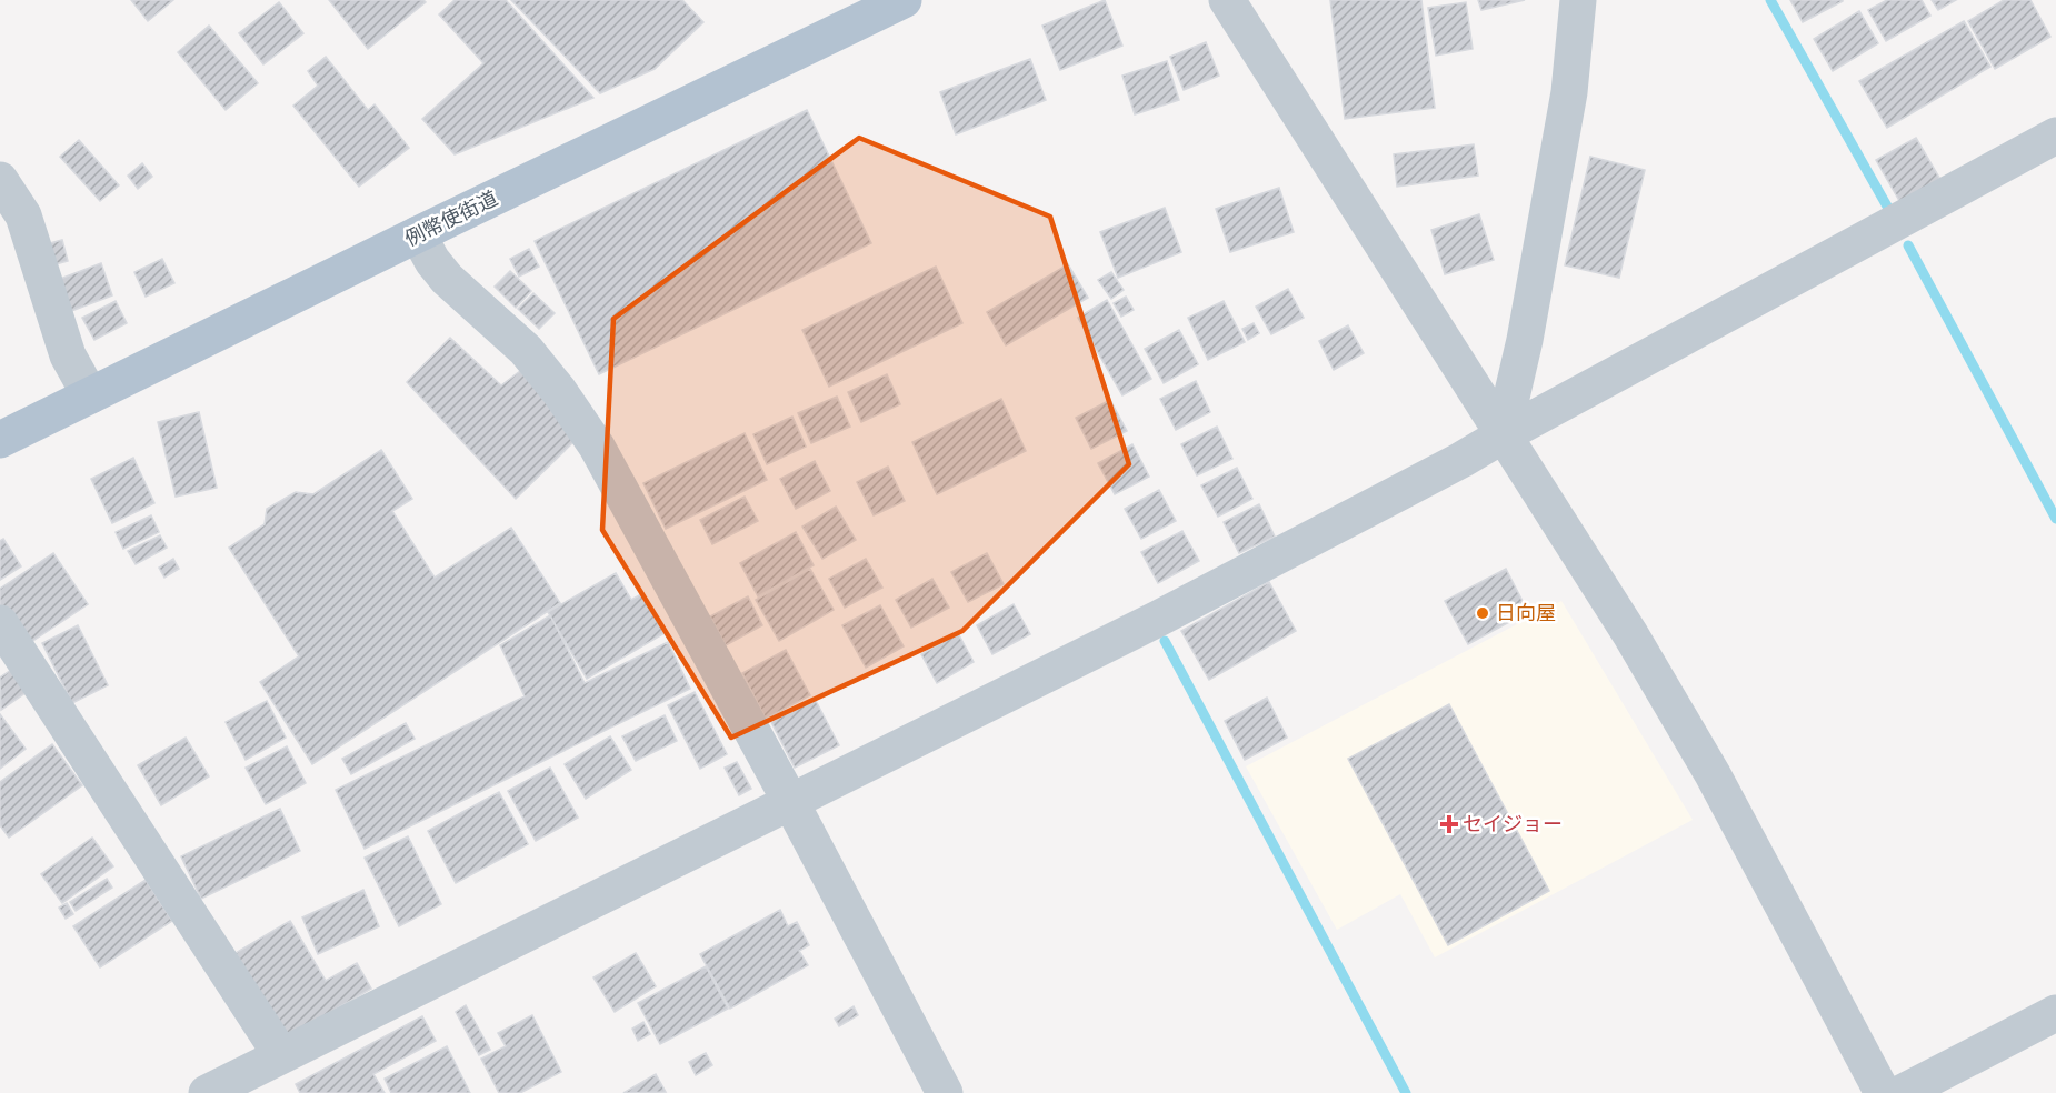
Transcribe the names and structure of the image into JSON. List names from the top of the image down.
{
  "streets": {
    "main road": ["例幣使街道"]
  },
  "places": {
    "other": ["日向屋"],
    "health": ["セイジョー"]
  }
}
